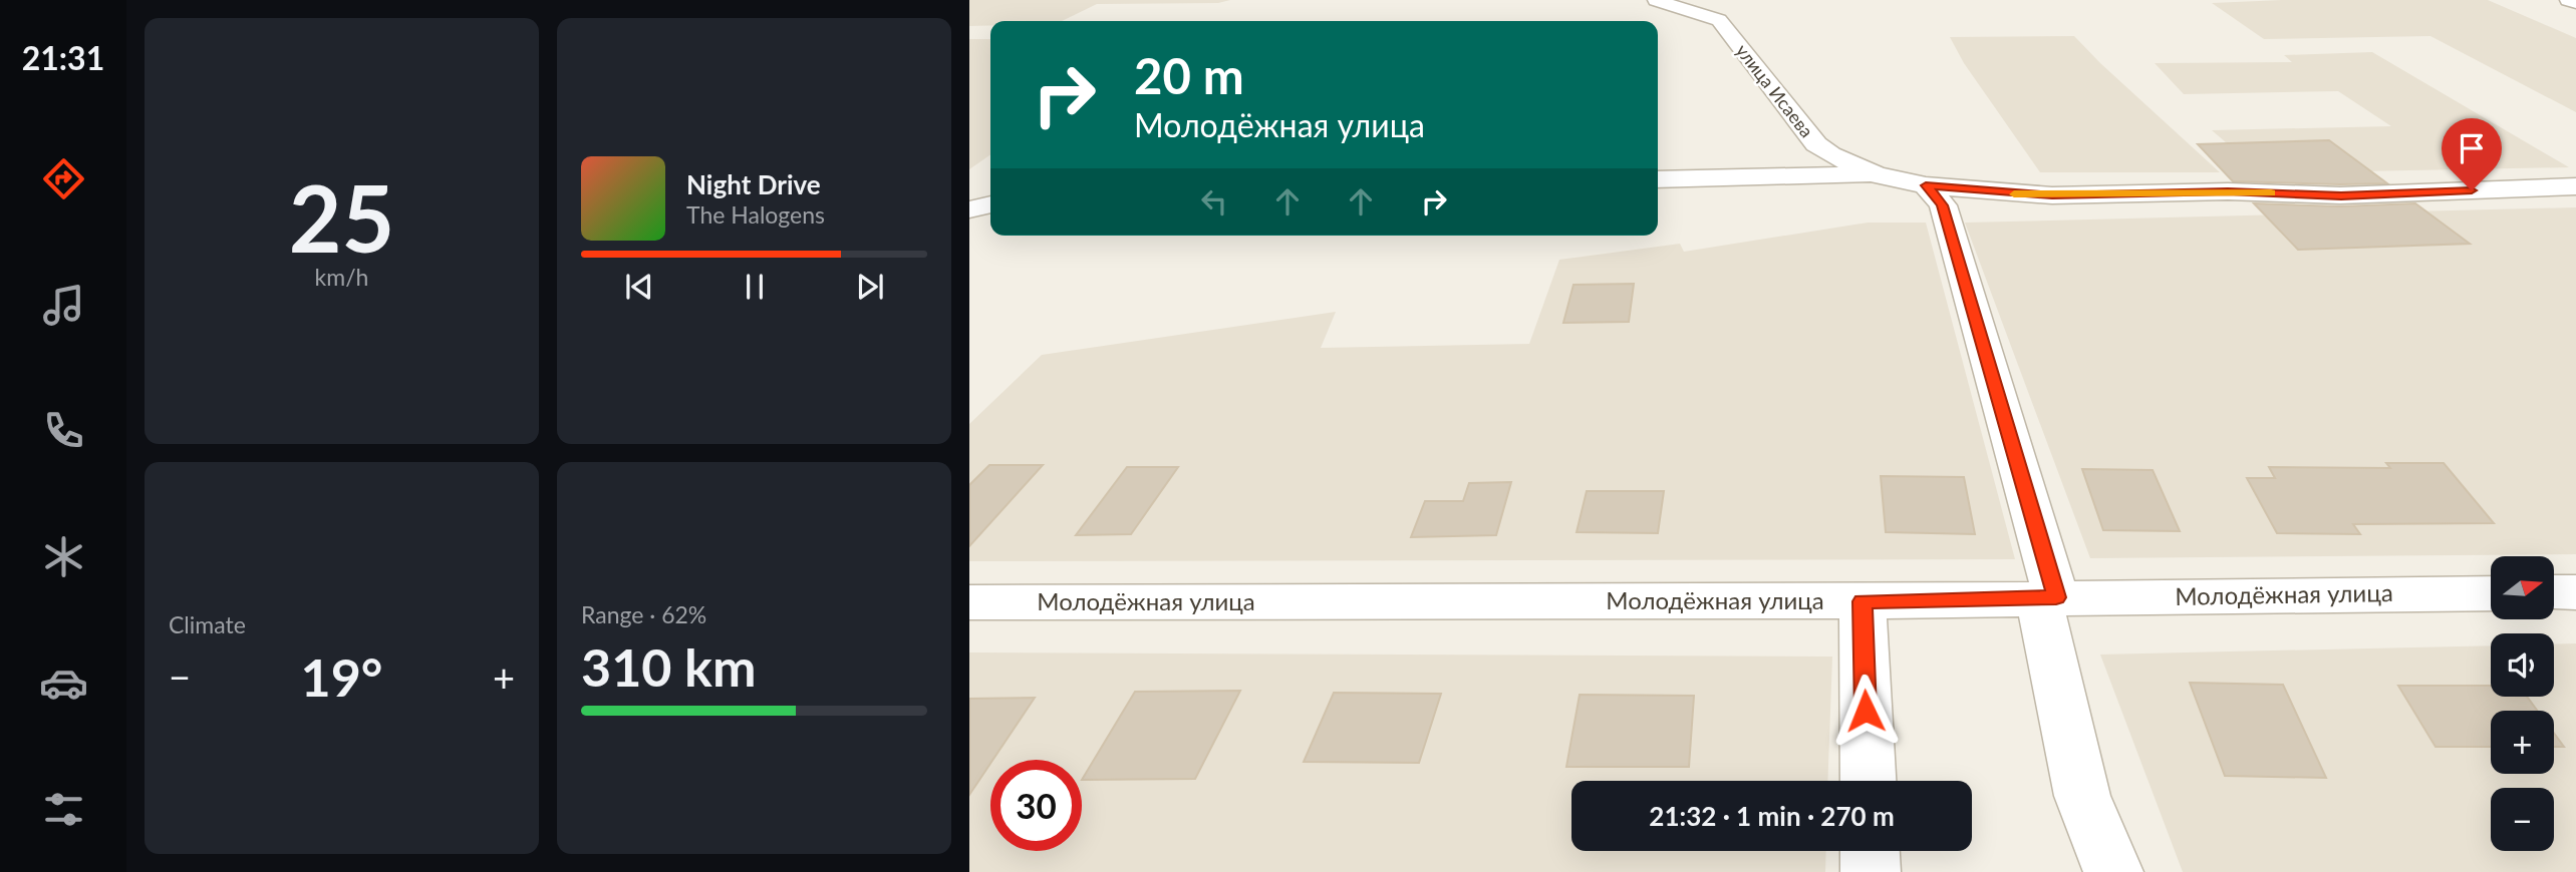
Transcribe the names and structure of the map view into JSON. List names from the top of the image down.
{
  "streets": {
    "street": ["улица Исаева", "Молодёжная улица"]
  },
  "north": "right",
  "page": {
    "tabs": "21:31",
    "tile": [
      ["25", "km/h"],
      "Climate",
      ["Range · 62%", "310 km"]
    ],
    "turn": ["20 m", "Молодёжная улица"],
    "song": ["Night Drive", "The Halogens"],
    "map_buttons": ["+", "−"],
    "heat": ["−", "19°", "+"],
    "limit": "30",
    "trip": "21:32 · 1 min · 270 m"
  }
}
